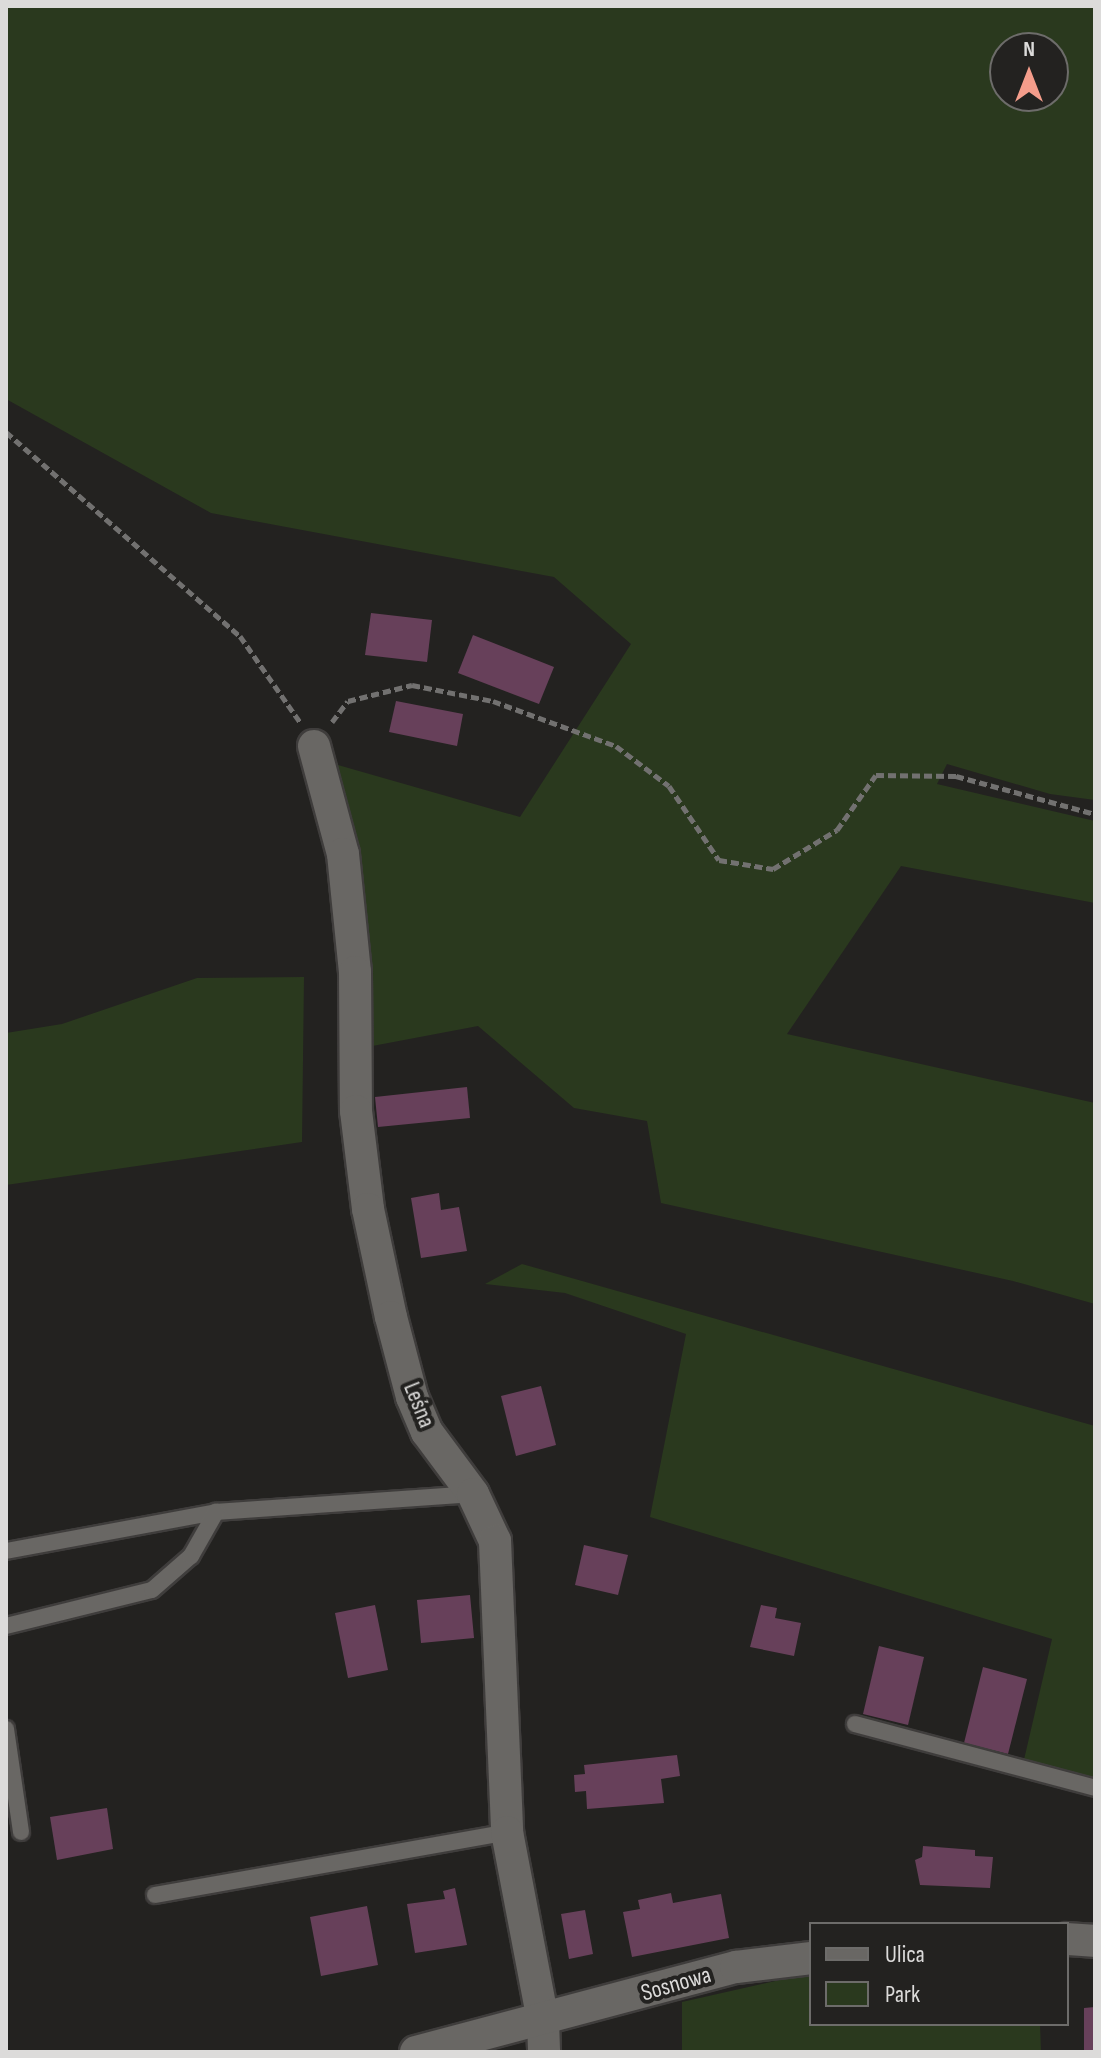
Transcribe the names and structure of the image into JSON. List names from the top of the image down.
{
  "streets": {
    "street": ["Leśna", "Sosnowa"]
  },
  "crossings": [
    ["Leśna", "Sosnowa"]
  ],
  "legend": ["Ulica", "Park"],
  "north": "top"
}
